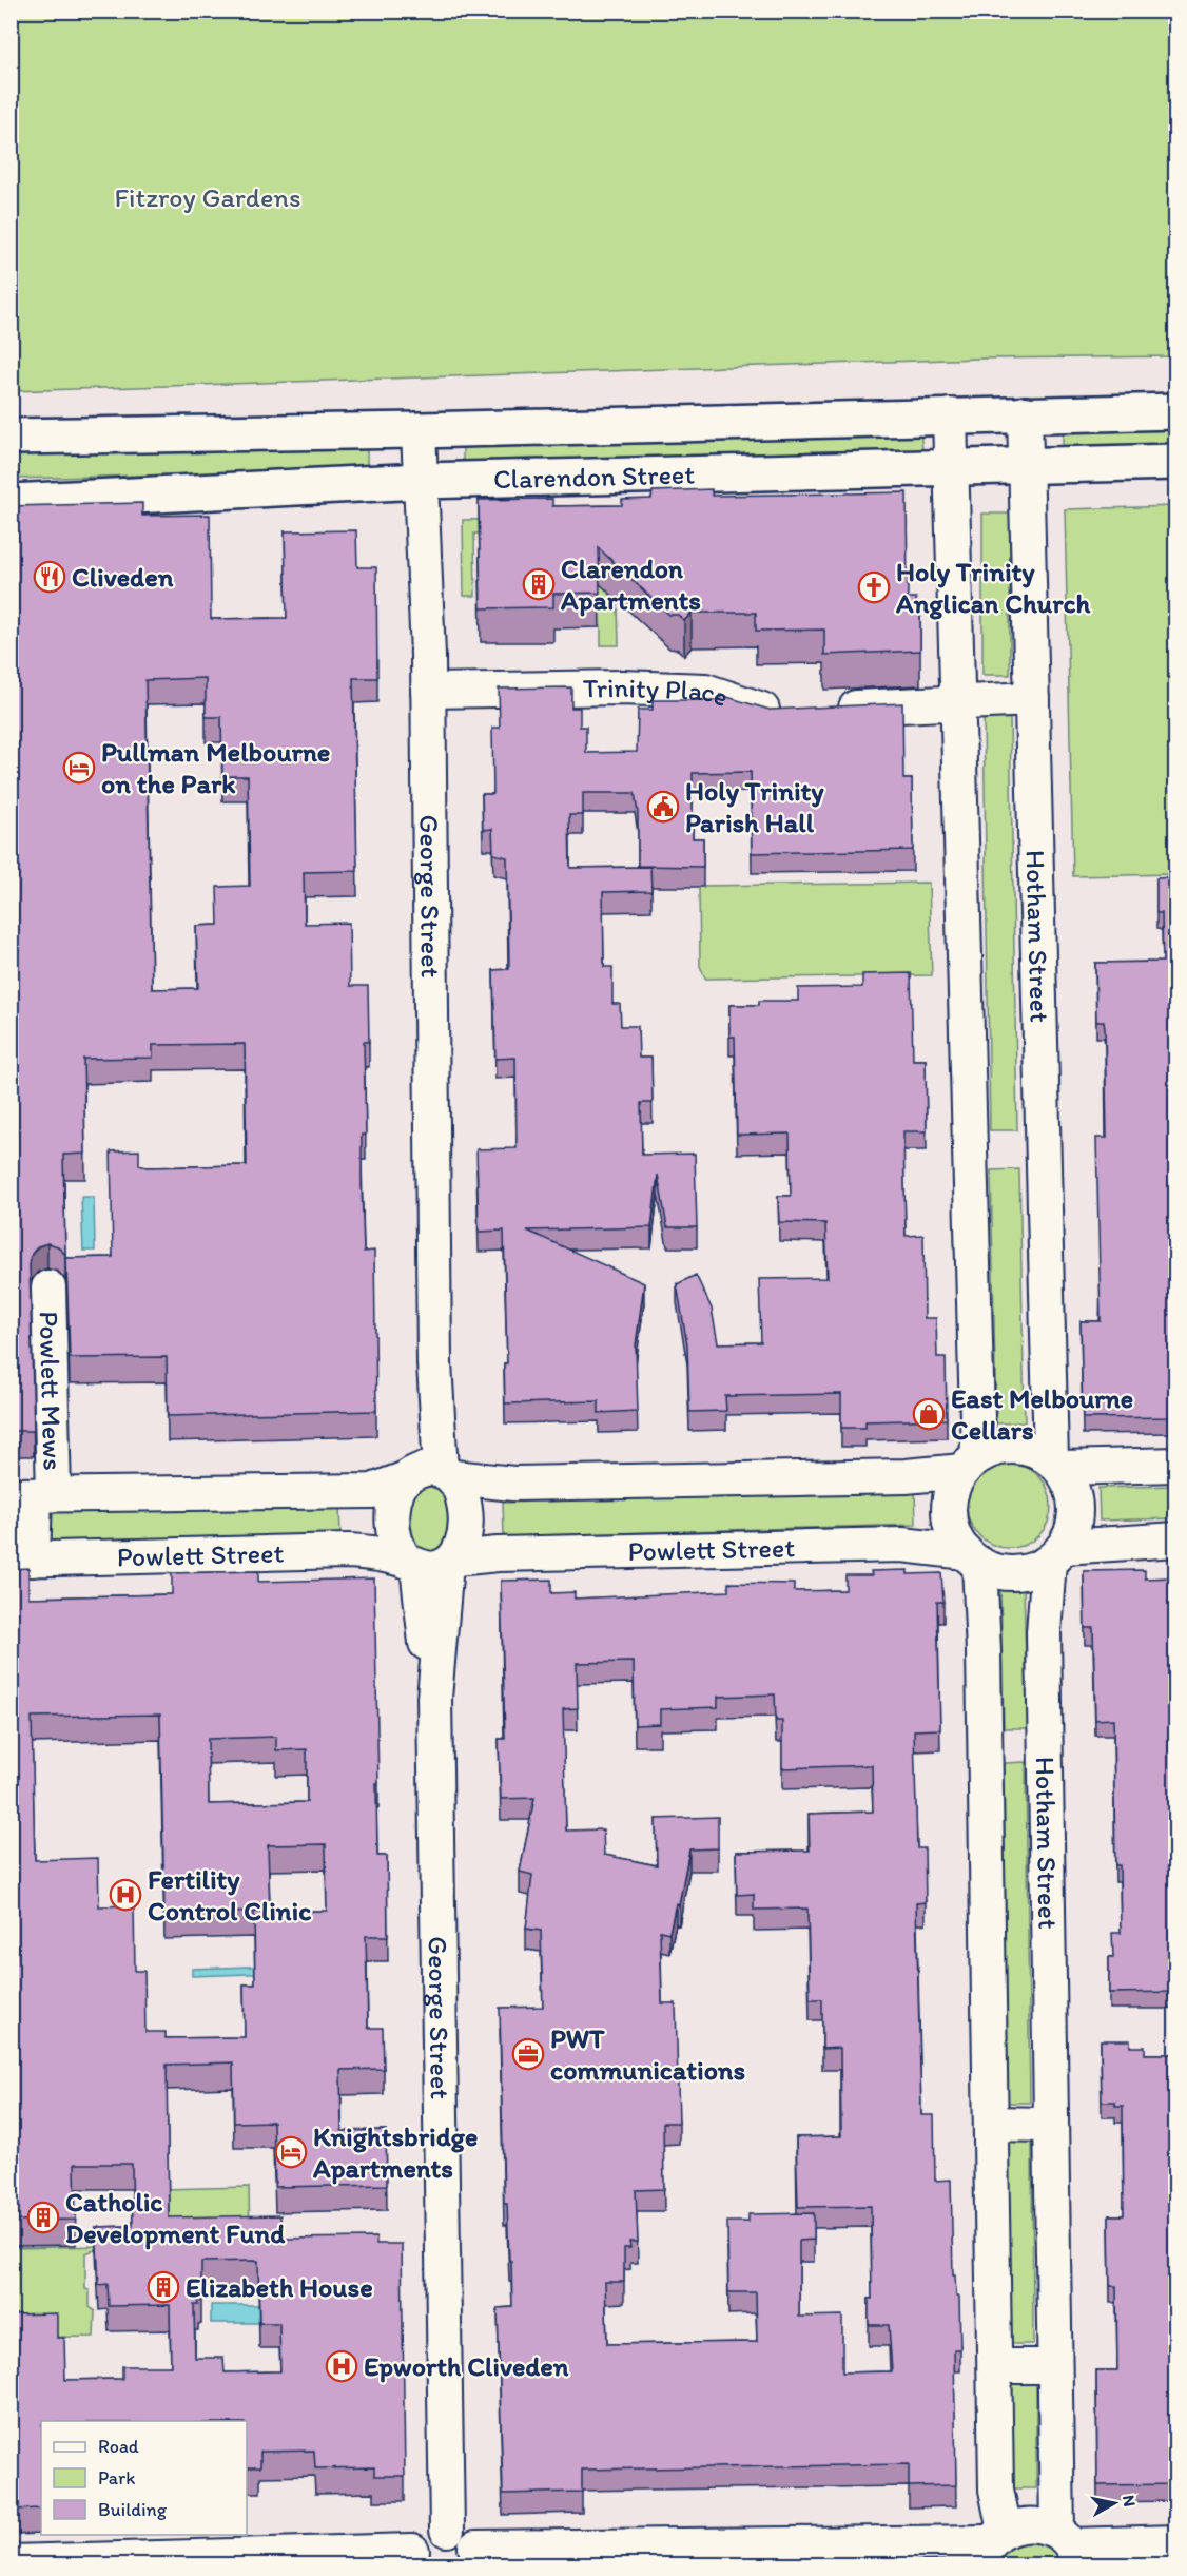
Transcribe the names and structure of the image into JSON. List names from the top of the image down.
{
  "streets": {
    "street": [
      "Clarendon Street",
      "Trinity Place",
      "George Street",
      "Hotham Street",
      "Powlett Mews",
      "Powlett Street"
    ]
  },
  "crossings": [
    ["Clarendon Street", "George Street"],
    ["Clarendon Street", "Hotham Street"],
    ["Trinity Place", "George Street"],
    ["George Street", "Powlett Street"],
    ["Hotham Street", "Powlett Street"],
    ["Powlett Mews", "Powlett Street"]
  ],
  "parks": ["Fitzroy Gardens"],
  "places": {
    "restaurant": ["Cliveden"],
    "building": ["Clarendon Apartments", "Catholic Development Fund", "Elizabeth House"],
    "church": ["Holy Trinity Anglican Church"],
    "hotel": ["Pullman Melbourne on the Park", "Knightsbridge Apartments"],
    "public building": ["Holy Trinity Parish Hall"],
    "shop": ["East Melbourne Cellars"],
    "hospital": ["Fertility Control Clinic", "Epworth Cliveden"],
    "office": ["PWT communications"]
  },
  "legend": ["Road", "Park", "Building"],
  "north": "right"
}
